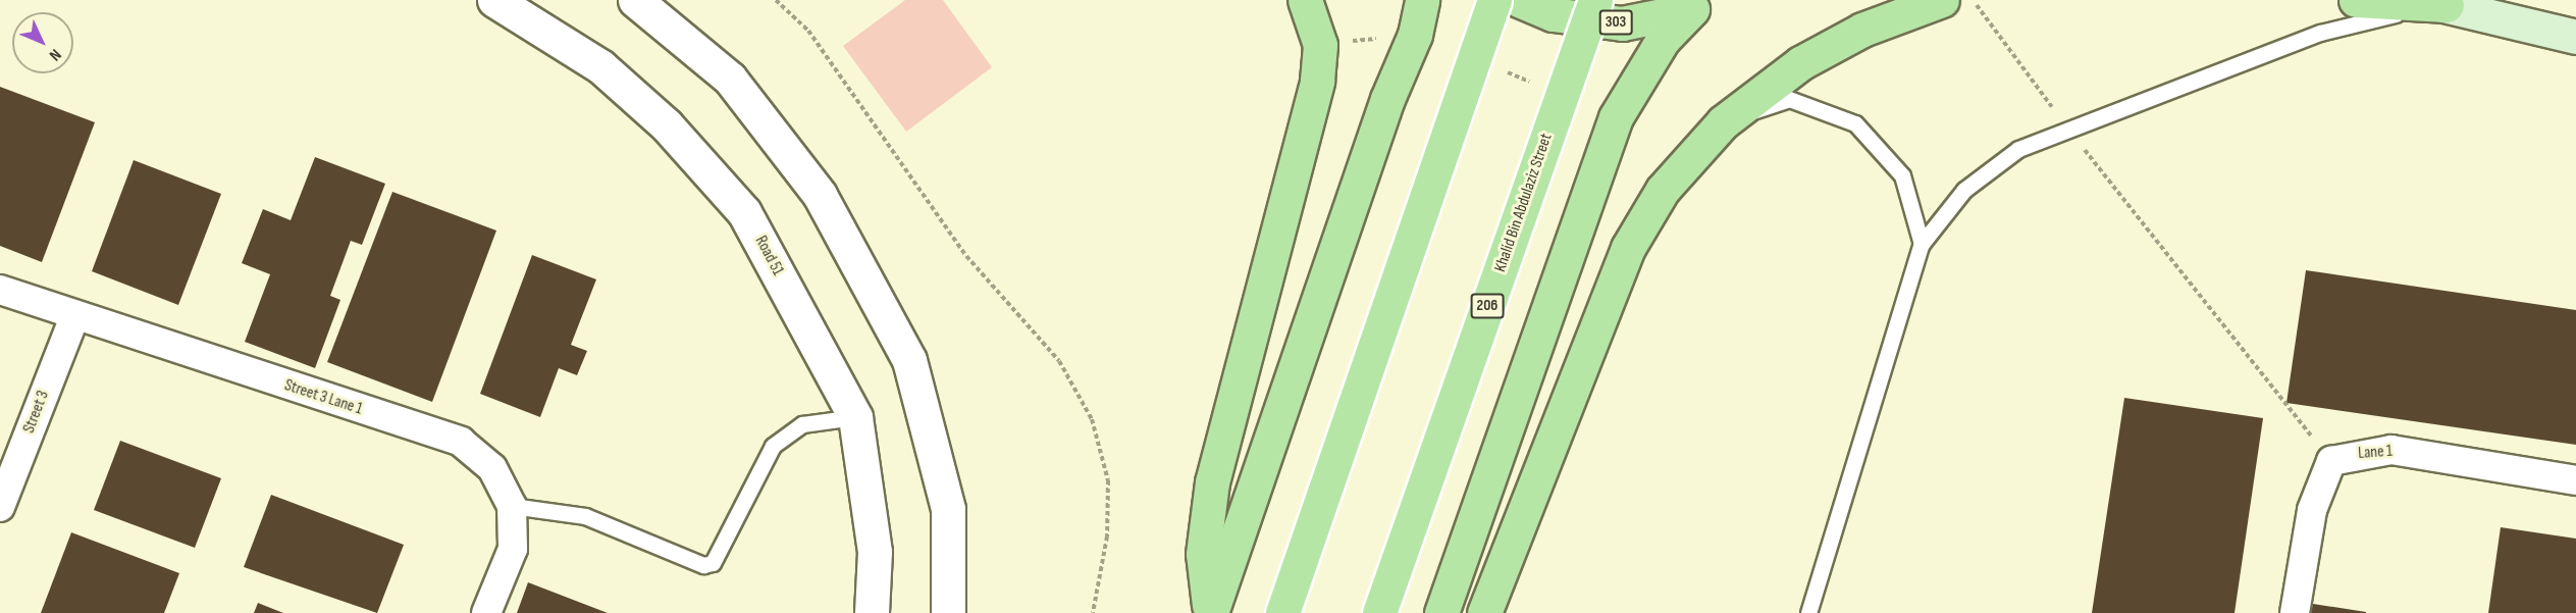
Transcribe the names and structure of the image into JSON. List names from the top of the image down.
{
  "streets": {
    "main road": ["303", "Khalid Bin Abdulaziz Street", "206"],
    "street": [
      "Road 51",
      "Street 3 Lane 1",
      "Street 3",
      "Lane 1"
    ]
  },
  "crossings": [
    ["Street 3 Lane 1", "Street 3"]
  ],
  "north": "bottom right"
}
